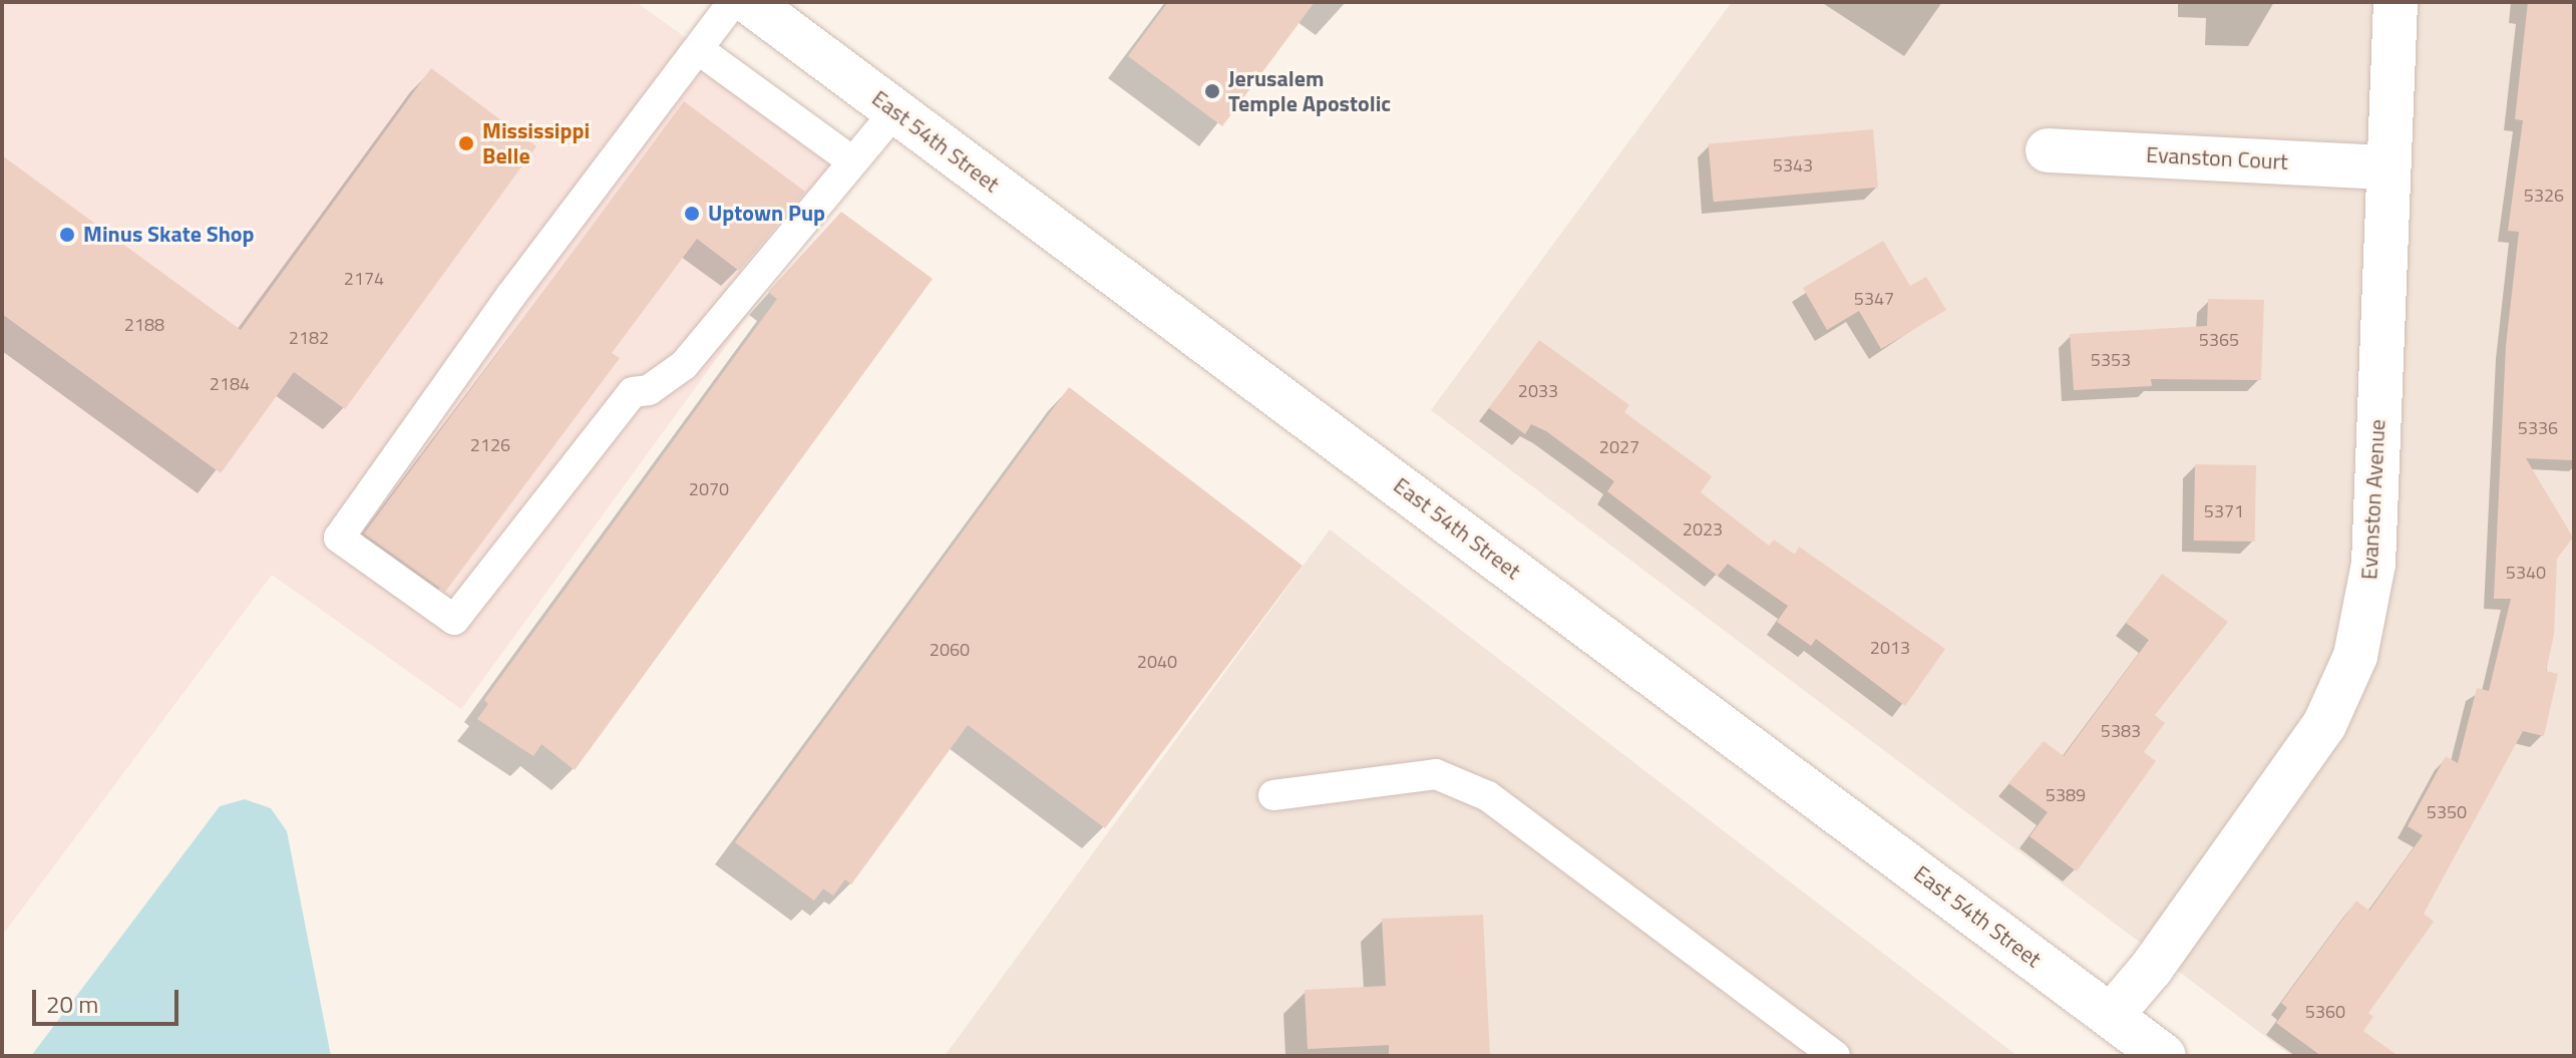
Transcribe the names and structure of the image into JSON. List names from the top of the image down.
{
  "streets": {
    "street": ["East 54th Street", "Evanston Court", "Evanston Avenue"]
  },
  "crossings": [
    ["East 54th Street", "Evanston Avenue"],
    ["Evanston Court", "Evanston Avenue"]
  ],
  "places": [
    "Jerusalem Temple Apostolic",
    "Mississippi Belle",
    "Uptown Pup",
    "Minus Skate Shop"
  ],
  "house_numbers": [
    "5343",
    "5326",
    "2174",
    "5347",
    "2188",
    "2182",
    "5365",
    "5353",
    "2184",
    "2033",
    "5336",
    "2126",
    "2027",
    "2070",
    "5371",
    "2023",
    "5340",
    "2013",
    "2060",
    "2040",
    "5383",
    "5389",
    "5350",
    "5360"
  ],
  "scale_bar": "20 m"
}
